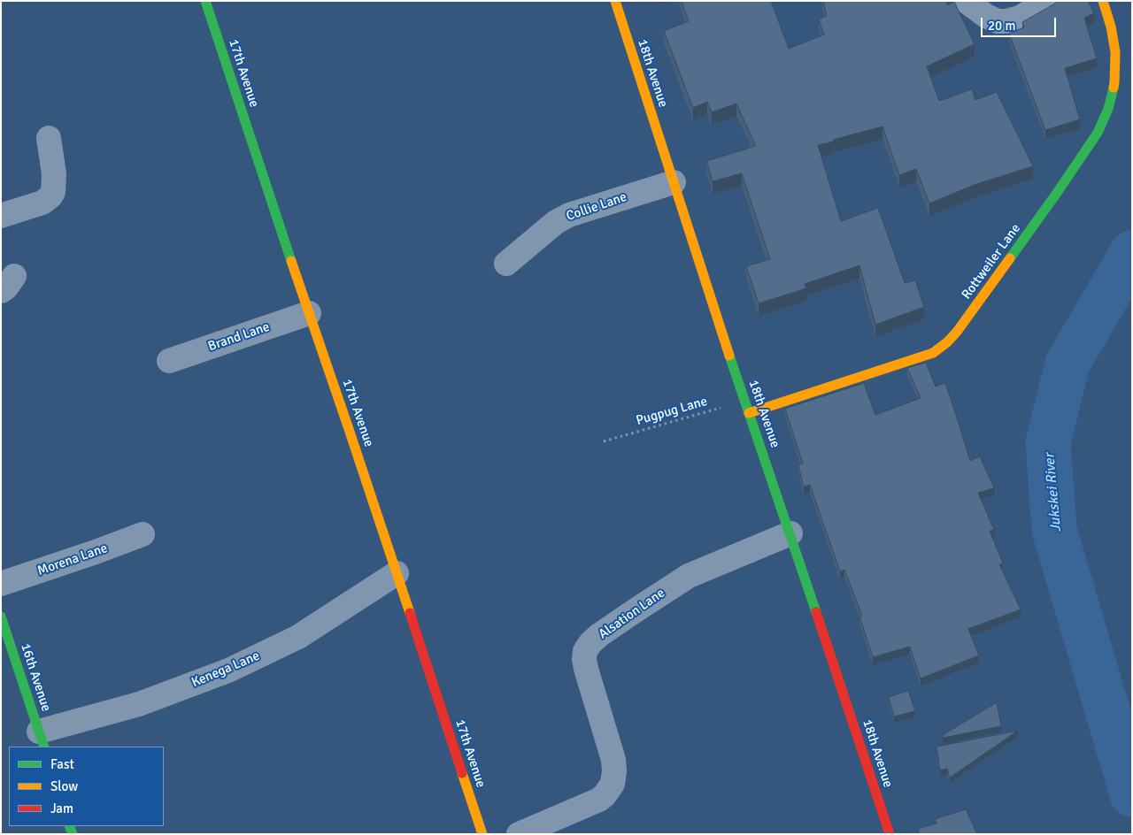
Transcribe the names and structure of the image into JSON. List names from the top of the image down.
{
  "streets": {
    "street": [
      "17th Avenue",
      "18th Avenue",
      "Collie Lane",
      "Rottweiler Lane",
      "Brand Lane",
      "Morena Lane",
      "Alsation Lane",
      "Kenega Lane",
      "16th Avenue"
    ],
    "path": ["Pugpug Lane"]
  },
  "crossings": [
    ["17th Avenue", "Brand Lane"],
    ["17th Avenue", "Kenega Lane"],
    ["18th Avenue", "Collie Lane"],
    ["18th Avenue", "Rottweiler Lane"],
    ["18th Avenue", "Pugpug Lane"],
    ["18th Avenue", "Alsation Lane"],
    ["Kenega Lane", "16th Avenue"]
  ],
  "water": ["Jukskei River"],
  "legend": ["Fast", "Slow", "Jam"],
  "scale_bar": "20 m"
}
